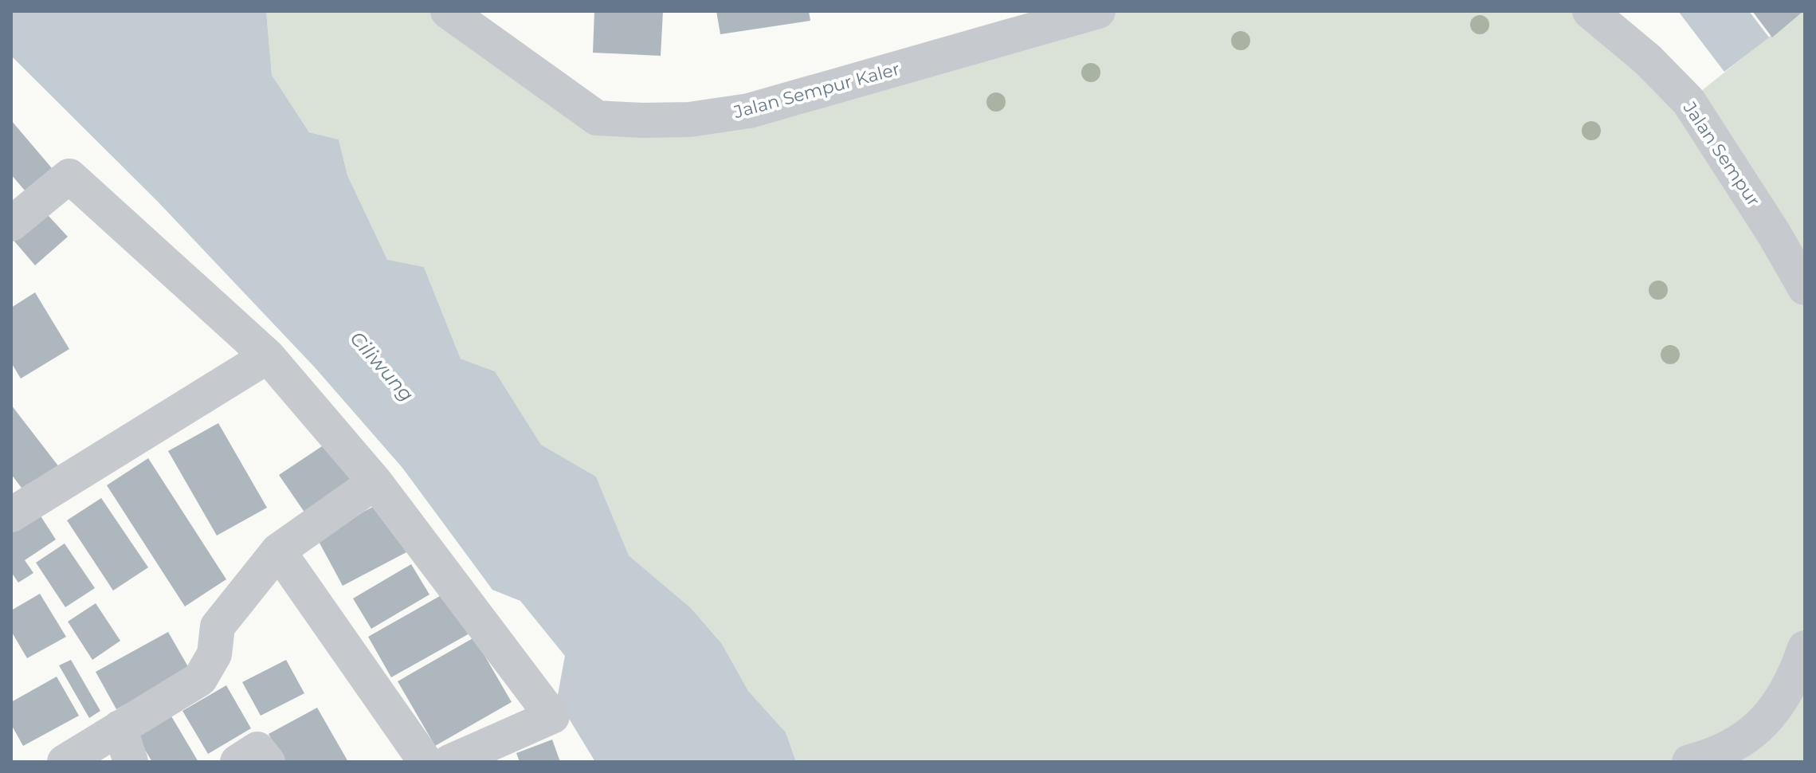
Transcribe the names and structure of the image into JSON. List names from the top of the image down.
{
  "streets": {
    "street": ["Jalan Sempur Kaler", "Jalan Sempur"]
  },
  "water": ["Ciliwung"]
}
